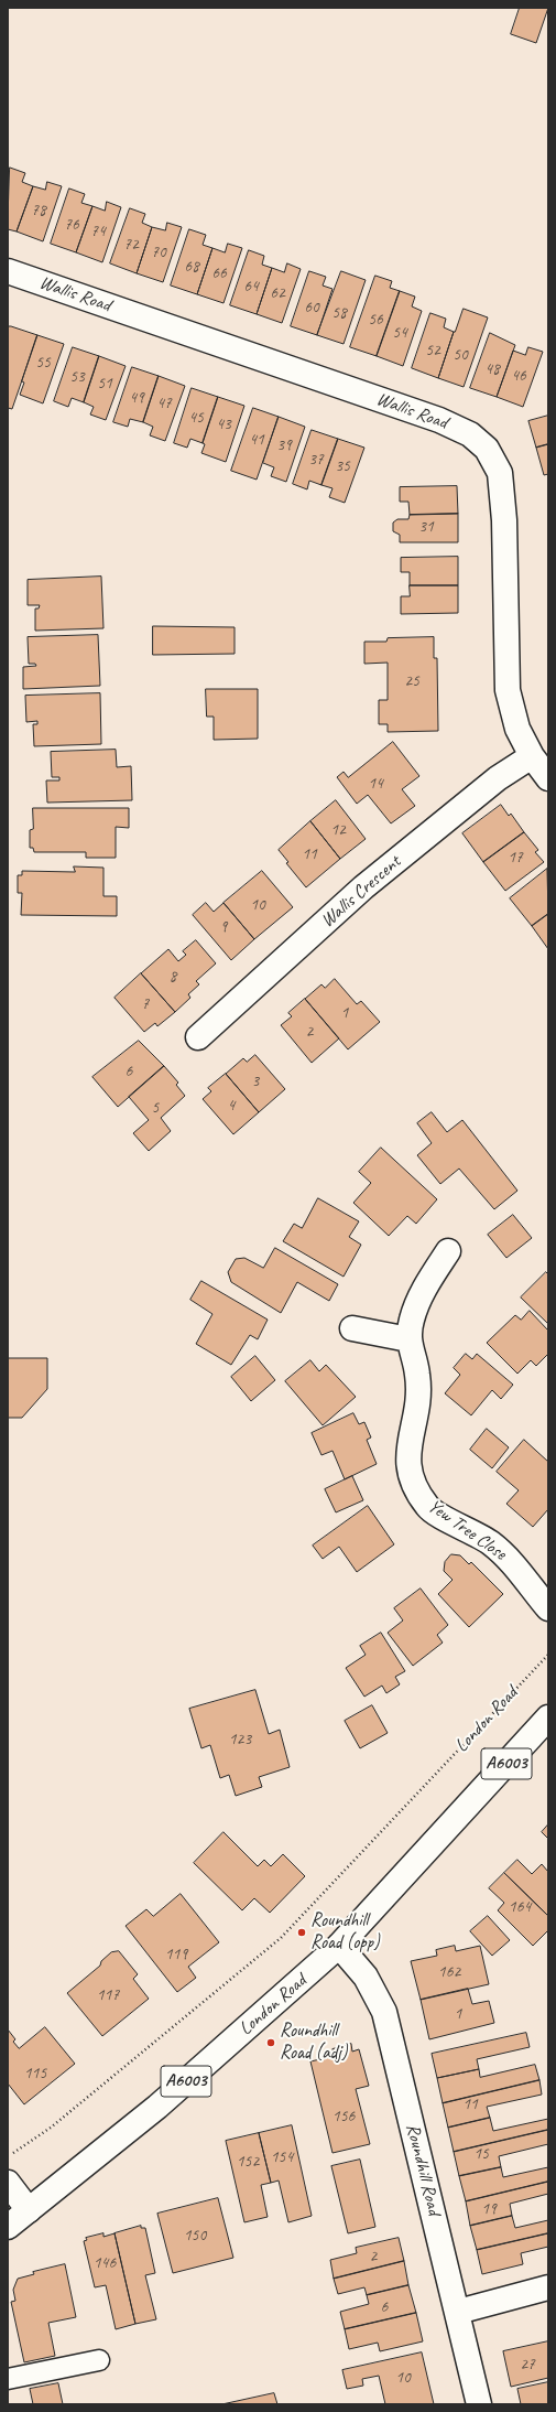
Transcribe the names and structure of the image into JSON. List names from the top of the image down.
{
  "streets": {
    "street": [
      "Wallis Road",
      "Wallis Crescent",
      "Yew Tree Close",
      "London Road",
      "A6003",
      "Roundhill Road"
    ]
  },
  "crossings": [
    ["Wallis Road", "Wallis Crescent"],
    ["London Road", "Roundhill Road"]
  ],
  "places": ["Roundhill Road (opp)", "Roundhill Road (adj)"],
  "house_numbers": [
    "78",
    "76",
    "74",
    "72",
    "70",
    "68",
    "66",
    "64",
    "62",
    "60",
    "58",
    "56",
    "54",
    "52",
    "50",
    "55",
    "48",
    "46",
    "53",
    "51",
    "49",
    "47",
    "45",
    "43",
    "41",
    "39",
    "37",
    "35",
    "31",
    "25",
    "14",
    "12",
    "11",
    "17",
    "10",
    "9",
    "8",
    "7",
    "1",
    "2",
    "6",
    "3",
    "4",
    "5",
    "123",
    "164",
    "119",
    "162",
    "117",
    "1",
    "115",
    "11",
    "156",
    "15",
    "154",
    "152",
    "19",
    "150",
    "2",
    "146",
    "6",
    "27",
    "10"
  ]
}
